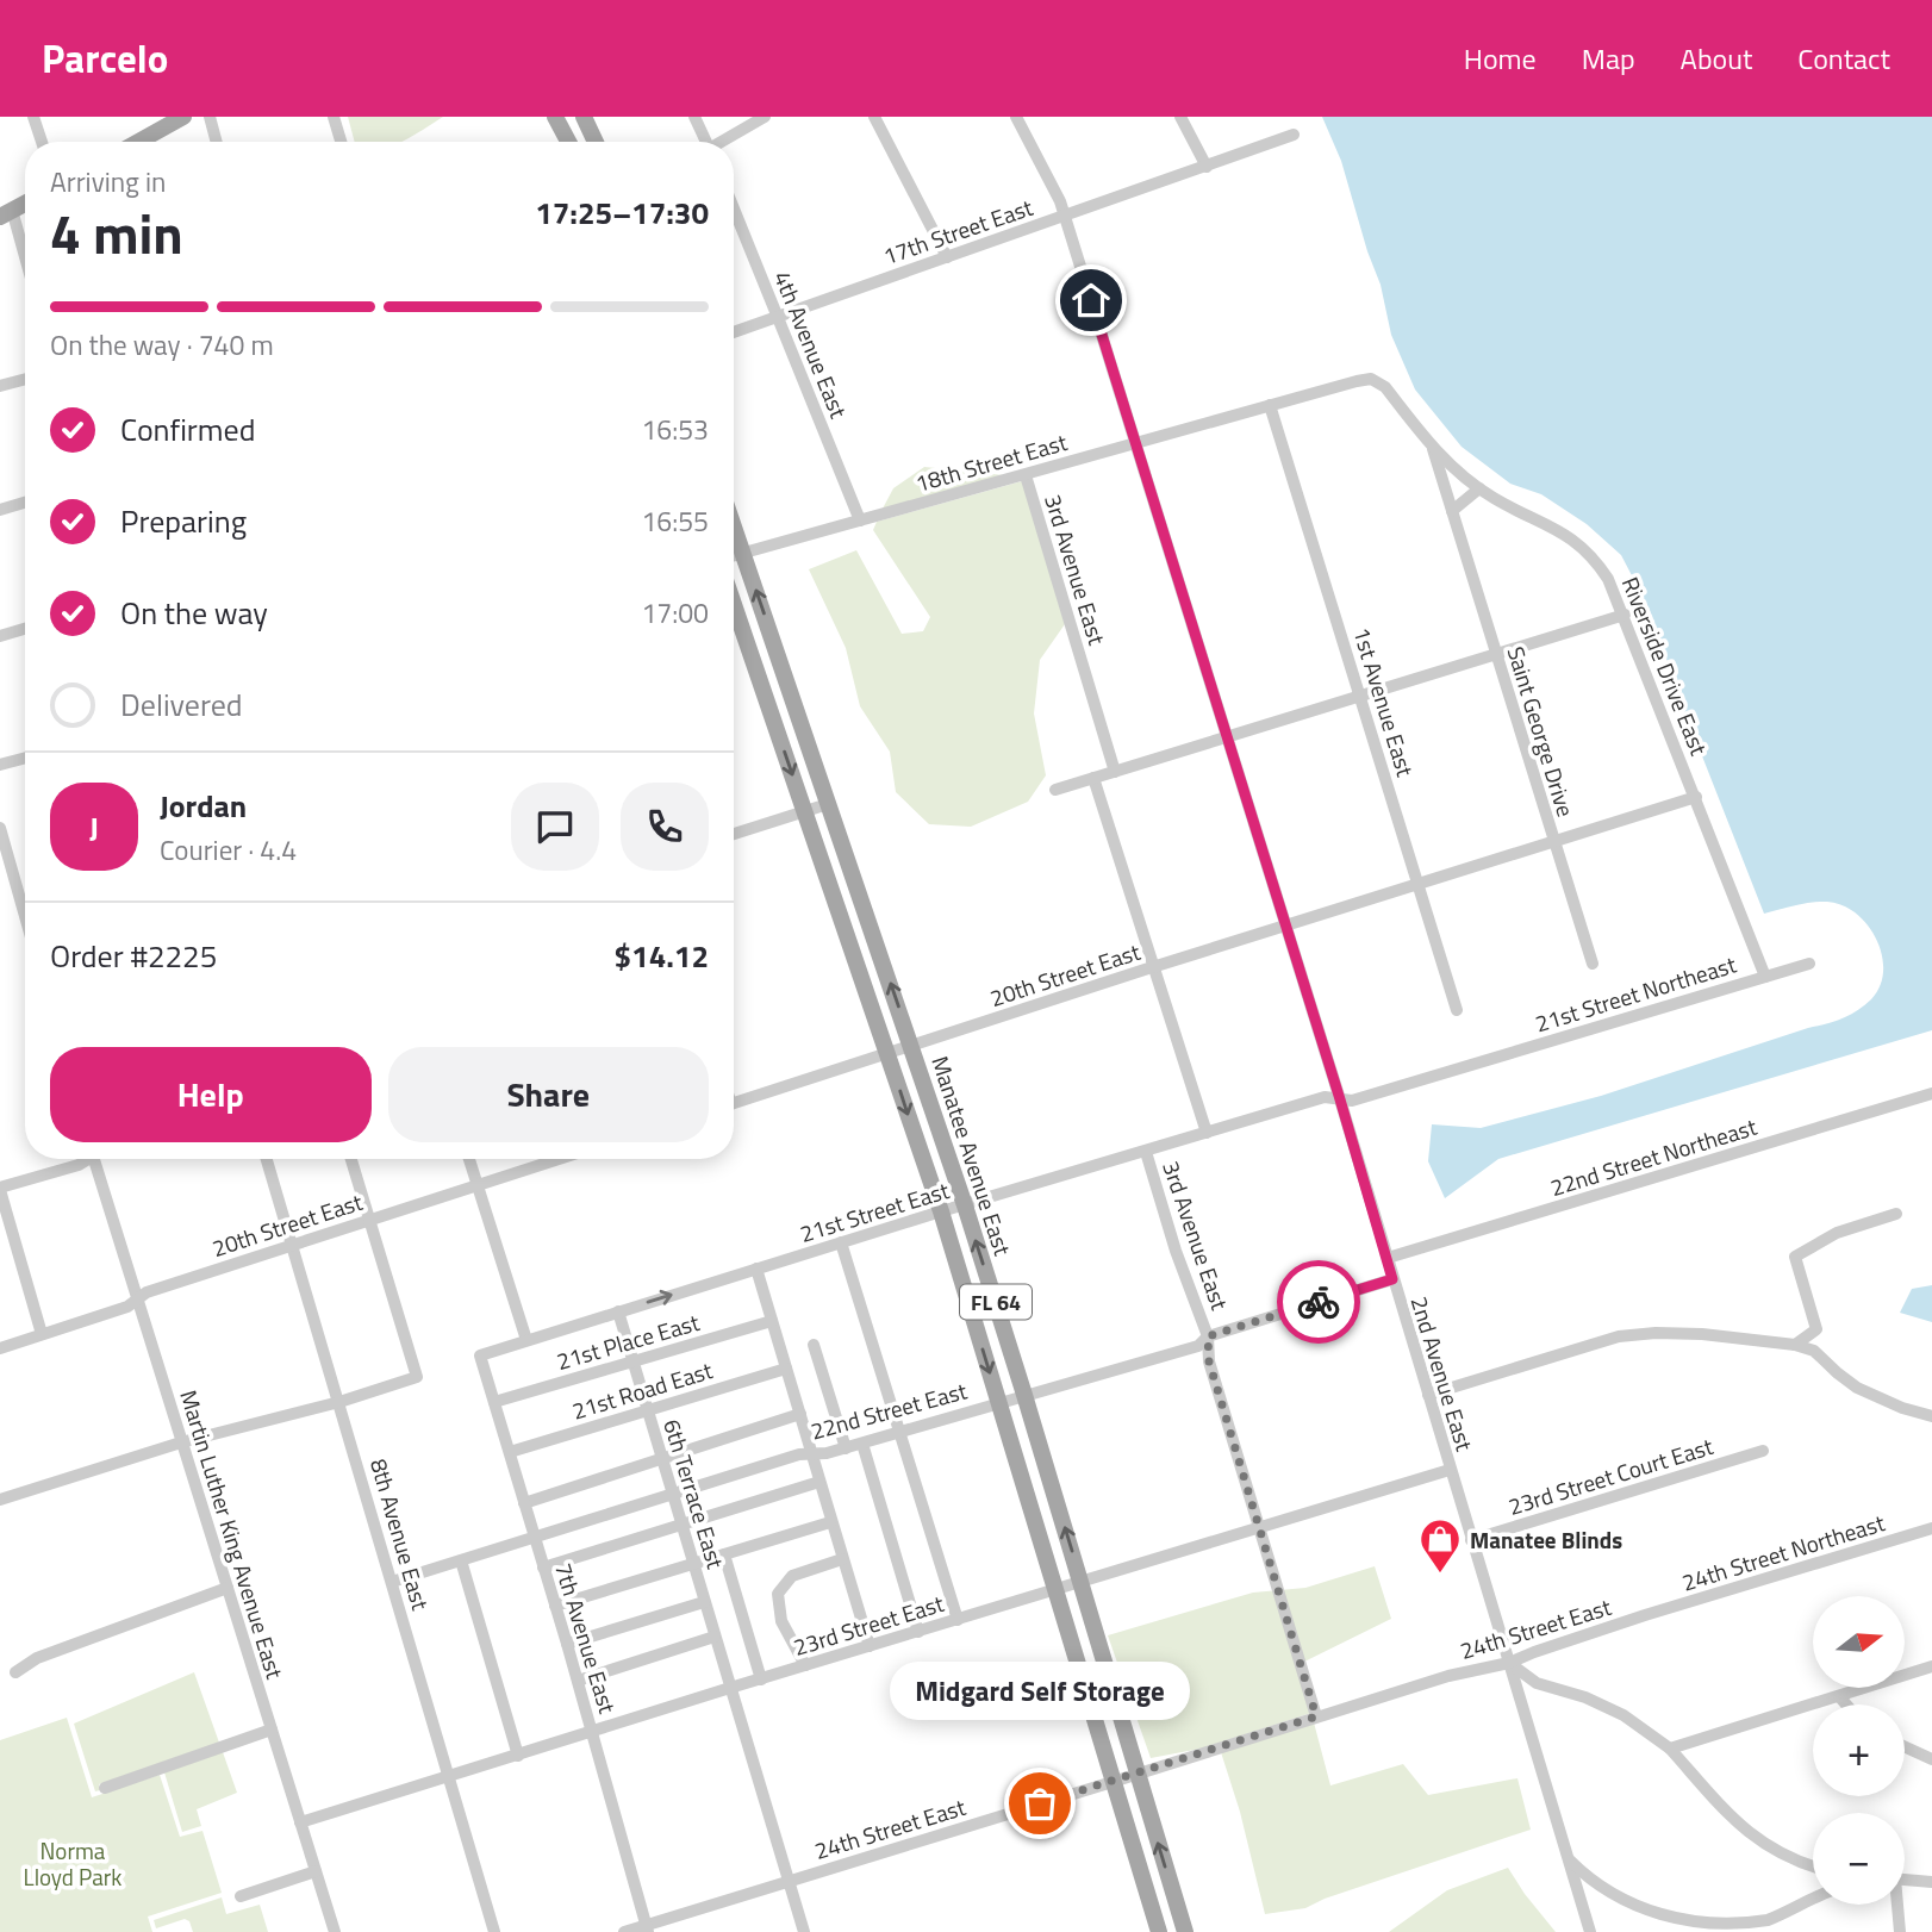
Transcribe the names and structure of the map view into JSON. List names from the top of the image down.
{
  "streets": {
    "main road": ["Manatee Avenue East", "FL 64"],
    "street": [
      "17th Street East",
      "4th Avenue East",
      "18th Street East",
      "3rd Avenue East",
      "Riverside Drive East",
      "1st Avenue East",
      "Saint George Drive",
      "20th Street East",
      "21st Street Northeast",
      "22nd Street Northeast",
      "21st Street East",
      "21st Place East",
      "2nd Avenue East",
      "21st Road East",
      "22nd Street East",
      "23rd Street Court East",
      "6th Terrace East",
      "Martin Luther King Avenue East",
      "8th Avenue East",
      "24th Street Northeast",
      "23rd Street East",
      "24th Street East",
      "7th Avenue East"
    ]
  },
  "crossings": [
    ["17th Street East", "4th Avenue East"],
    ["17th Street East", "2nd Avenue East"],
    ["4th Avenue East", "18th Street East"],
    ["18th Street East", "3rd Avenue East"],
    ["18th Street East", "Riverside Drive East"],
    ["18th Street East", "1st Avenue East"],
    ["18th Street East", "Saint George Drive"],
    ["18th Street East", "Manatee Avenue East"],
    ["18th Street East", "2nd Avenue East"],
    ["3rd Avenue East", "20th Street East"],
    ["3rd Avenue East", "21st Street East"],
    ["3rd Avenue East", "22nd Street East"],
    ["3rd Avenue East", "23rd Street East"],
    ["3rd Avenue East", "24th Street East"],
    ["Riverside Drive East", "Saint George Drive"],
    ["Riverside Drive East", "20th Street East"],
    ["Riverside Drive East", "21st Street Northeast"],
    ["1st Avenue East", "20th Street East"],
    ["Saint George Drive", "20th Street East"],
    ["20th Street East", "Manatee Avenue East"],
    ["20th Street East", "2nd Avenue East"],
    ["20th Street East", "Martin Luther King Avenue East"],
    ["20th Street East", "8th Avenue East"],
    ["21st Street Northeast", "21st Street East"],
    ["Manatee Avenue East", "21st Street East"],
    ["Manatee Avenue East", "22nd Street East"],
    ["Manatee Avenue East", "23rd Street East"],
    ["Manatee Avenue East", "24th Street East"],
    ["22nd Street Northeast", "2nd Avenue East"],
    ["21st Street East", "2nd Avenue East"],
    ["21st Street East", "6th Terrace East"],
    ["21st Street East", "7th Avenue East"],
    ["21st Place East", "6th Terrace East"],
    ["21st Place East", "7th Avenue East"],
    ["2nd Avenue East", "22nd Street East"],
    ["2nd Avenue East", "23rd Street Court East"],
    ["2nd Avenue East", "23rd Street East"],
    ["2nd Avenue East", "24th Street East"],
    ["21st Road East", "6th Terrace East"],
    ["21st Road East", "7th Avenue East"],
    ["22nd Street East", "6th Terrace East"],
    ["22nd Street East", "8th Avenue East"],
    ["22nd Street East", "7th Avenue East"],
    ["6th Terrace East", "23rd Street East"],
    ["6th Terrace East", "24th Street East"],
    ["Martin Luther King Avenue East", "23rd Street East"],
    ["8th Avenue East", "23rd Street East"],
    ["24th Street Northeast", "24th Street East"],
    ["23rd Street East", "7th Avenue East"],
    ["24th Street East", "7th Avenue East"]
  ],
  "parks": ["Norma Lloyd Park"],
  "places": {
    "shop": ["Manatee Blinds"],
    "other": ["Midgard Self Storage"]
  },
  "north": "right",
  "page": {
    "header": "Parcelo",
    "nav": [
      "Home",
      "Map",
      "About",
      "Contact"
    ],
    "heading": ["4 min", "Arriving in", "17:25–17:30"],
    "panel": [
      "Jordan",
      "Courier · 4.4",
      "Order #2225",
      "$14.12"
    ],
    "bar": "On the way · 740 m",
    "list": [
      ["Confirmed", "16:53"],
      ["Preparing", "16:55"],
      ["On the way", "17:00"],
      "Delivered"
    ],
    "round": "J",
    "buttons": ["Help", "Share"],
    "map_buttons": ["+", "−"],
    "bubble": "Midgard Self Storage"
  }
}
